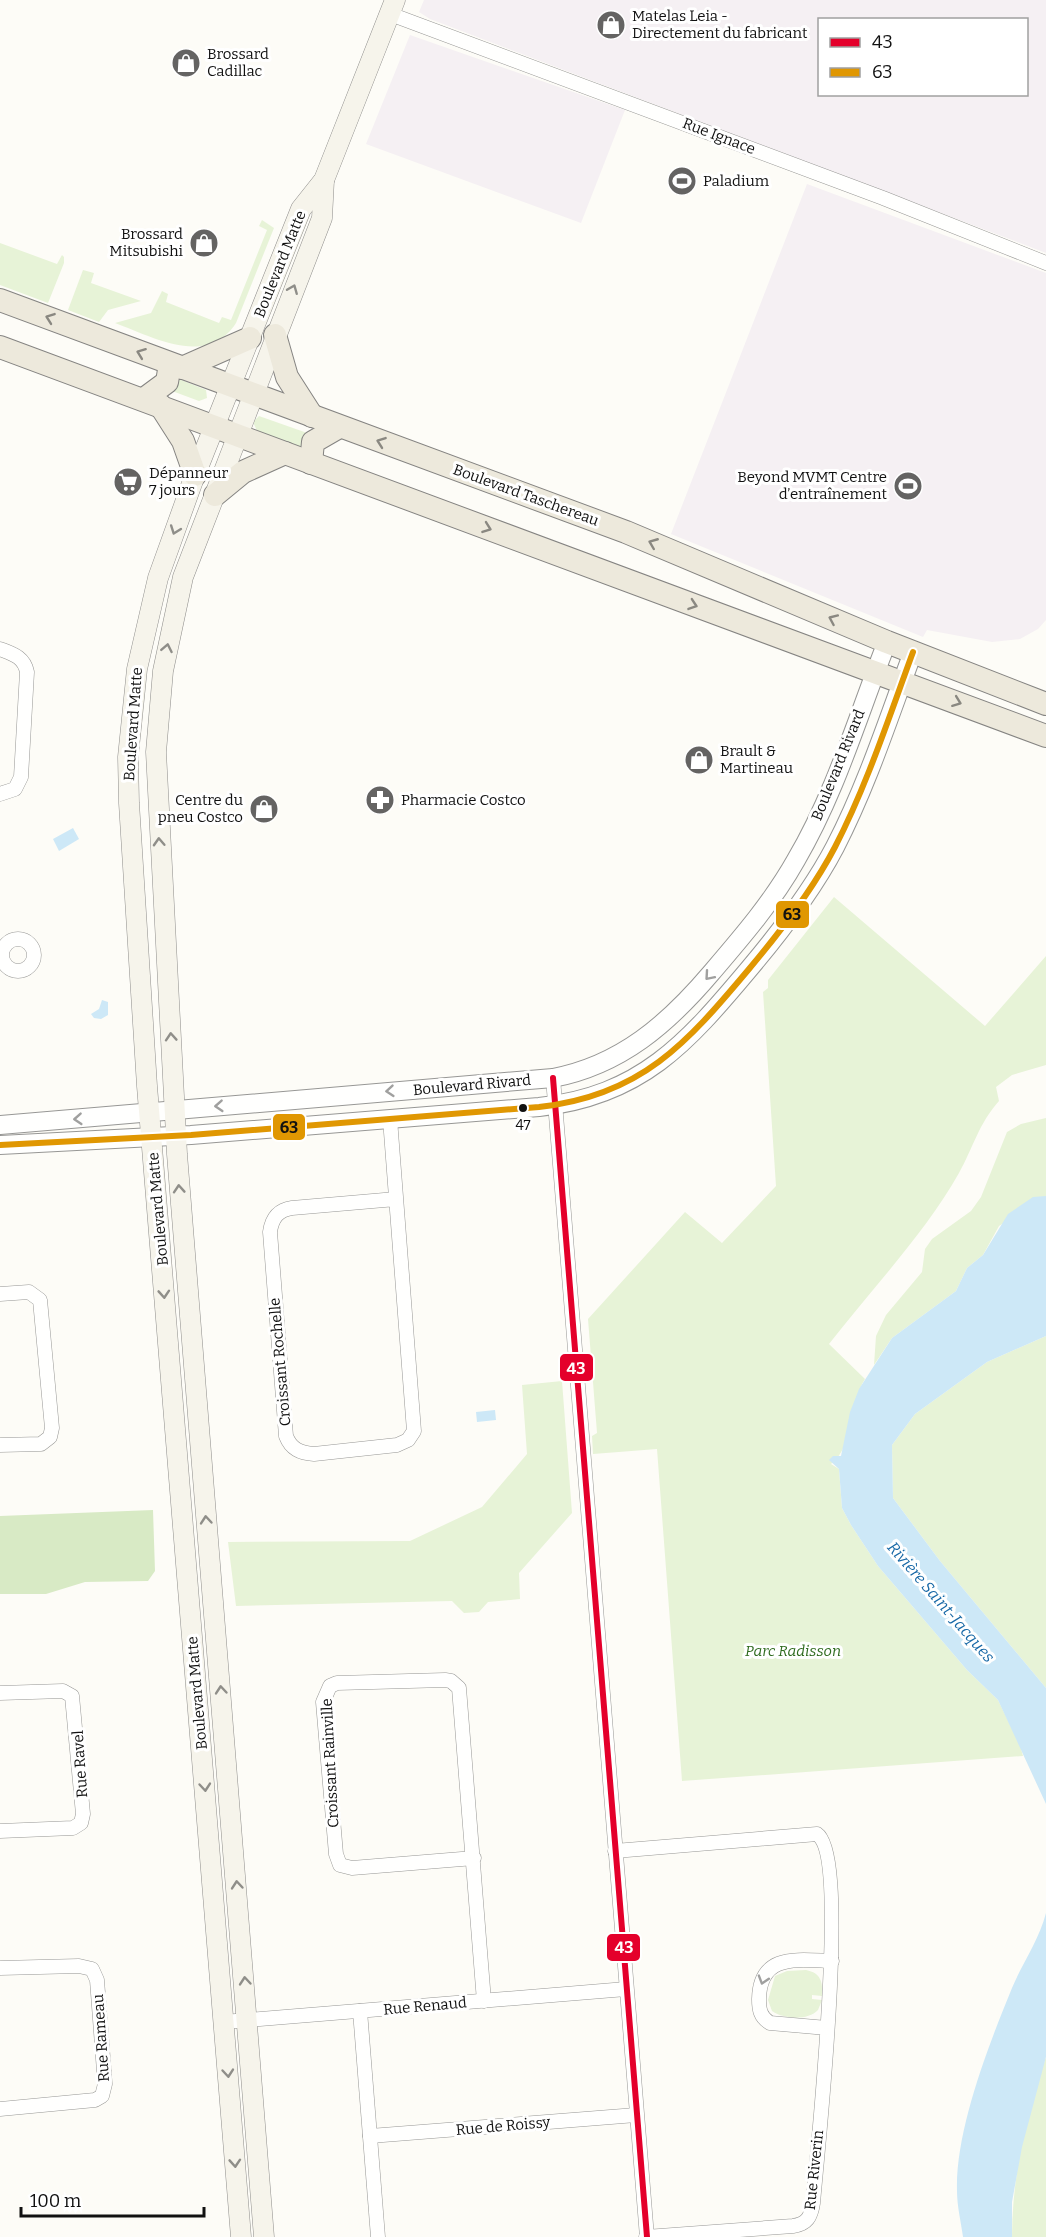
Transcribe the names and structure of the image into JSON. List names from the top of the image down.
{
  "streets": {
    "main road": ["Boulevard Matte", "Boulevard Taschereau"],
    "street": [
      "Rue Ignace",
      "Boulevard Rivard",
      "Croissant Rochelle",
      "Croissant Rainville",
      "Rue Ravel",
      "Rue Renaud",
      "Rue Rameau",
      "Rue de Roissy",
      "Rue Riverin"
    ]
  },
  "crossings": [
    ["Rue Ignace", "Boulevard Matte"],
    ["Boulevard Matte", "Boulevard Taschereau"],
    ["Boulevard Matte", "Boulevard Rivard"],
    ["Boulevard Matte", "Rue Renaud"],
    ["Boulevard Taschereau", "Boulevard Rivard"],
    ["Boulevard Rivard", "Croissant Rochelle"],
    ["Croissant Rainville", "Rue Renaud"]
  ],
  "water": ["Rivière Saint-Jacques"],
  "parks": ["Parc Radisson"],
  "places": {
    "shop": [
      "Matelas Leia - Directement du fabricant",
      "Brossard Cadillac",
      "Brossard Mitsubishi",
      "Brault & Martineau",
      "Centre du pneu Costco"
    ],
    "sports": ["Paladium", "Beyond MVMT Centre d’entraînement"],
    "supermarket": ["Dépanneur 7 jours"],
    "pharmacy": ["Pharmacie Costco"],
    "other": ["47"]
  },
  "lines": ["transit line 63", "transit line 43"],
  "legend": ["43", "63"],
  "scale_bar": "100 m"
}
